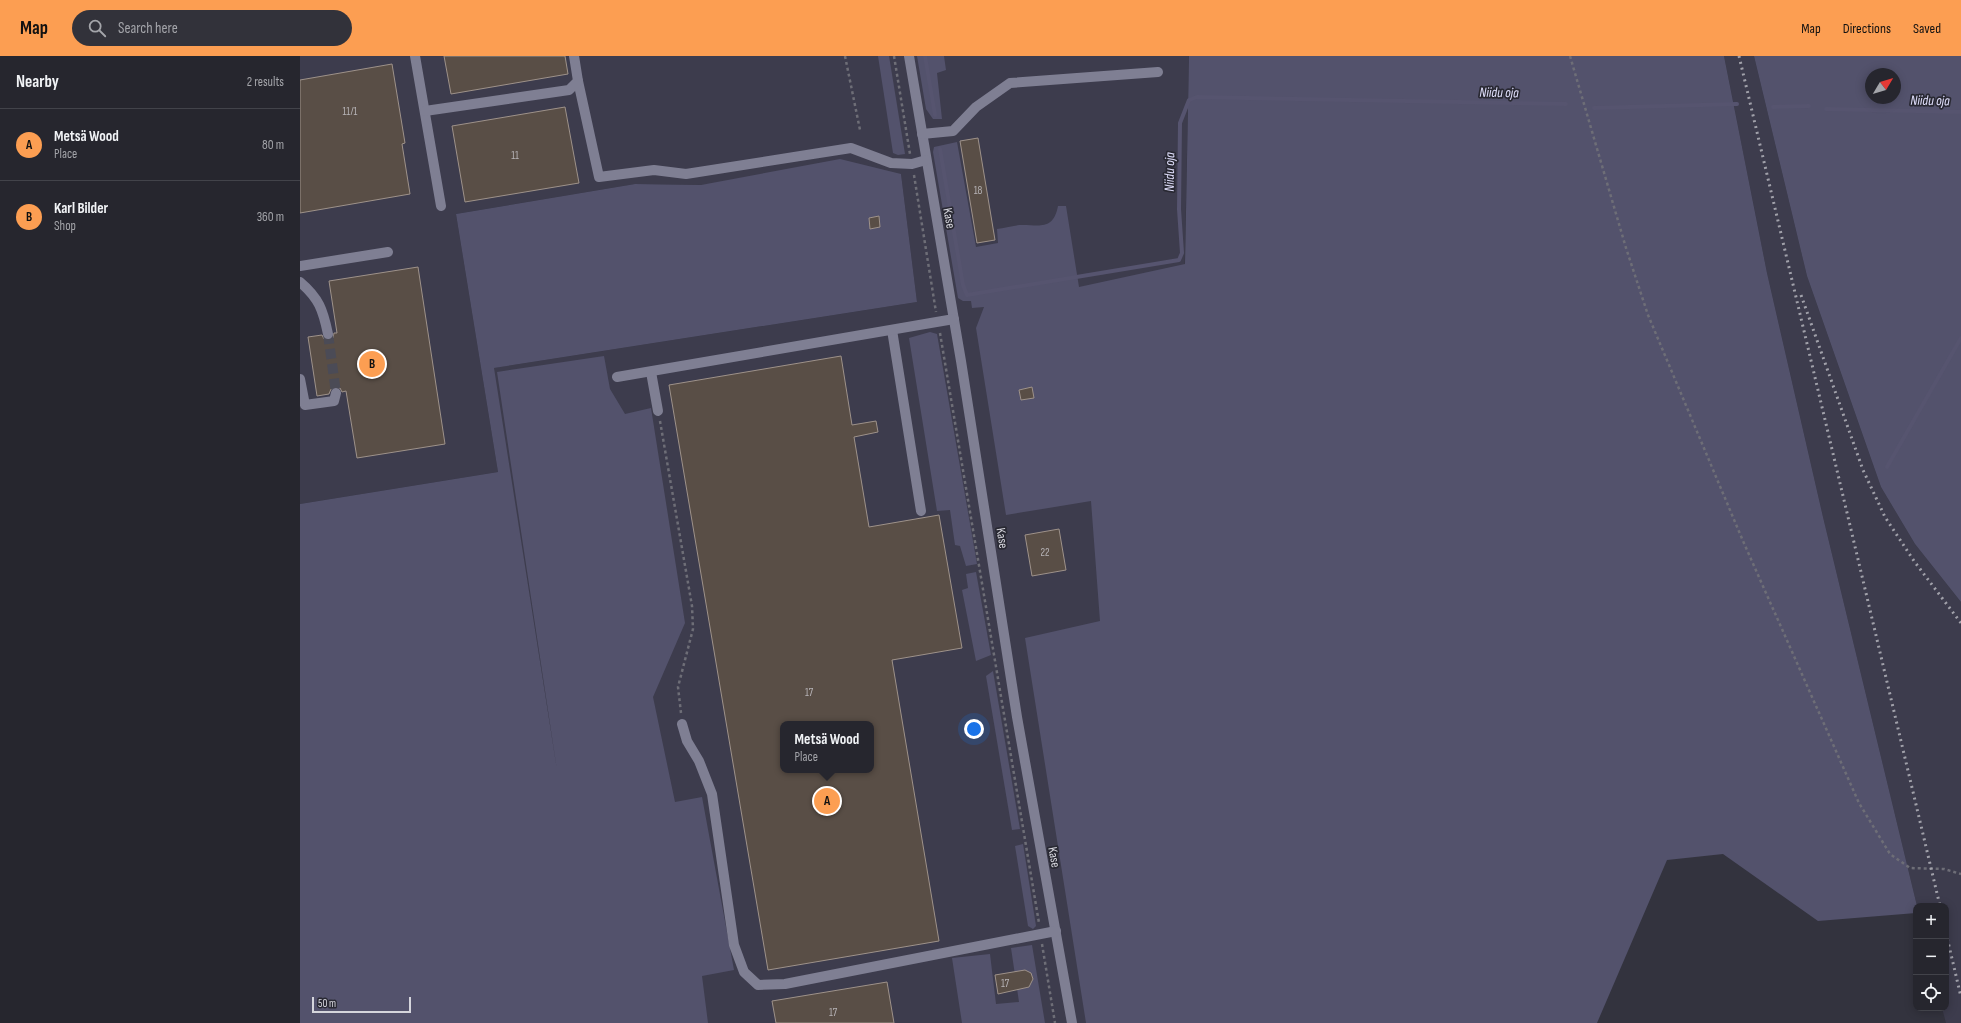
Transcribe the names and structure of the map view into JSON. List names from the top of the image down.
{
  "streets": {
    "street": ["Kase"]
  },
  "water": ["Niidu oja"],
  "house_numbers": [
    "11/1",
    "11",
    "18",
    "22",
    "17",
    "17",
    "17"
  ],
  "scale_bar": "50 m",
  "north": "top right",
  "page": {
    "header": "Map",
    "search": "Search here",
    "nav": ["Map", "Directions", "Saved"],
    "heading": ["Nearby", "2 results"],
    "list": [
      {
        "mark": "A",
        "name": "Metsä Wood",
        "note": "Place",
        "value": "80 m"
      },
      {
        "mark": "B",
        "name": "Karl Bilder",
        "note": "Shop",
        "value": "360 m"
      }
    ],
    "pins": ["B", "A"],
    "popup": ["Metsä Wood", "Place"],
    "map_buttons": ["+", "−"],
    "scale": "50 m"
  }
}
